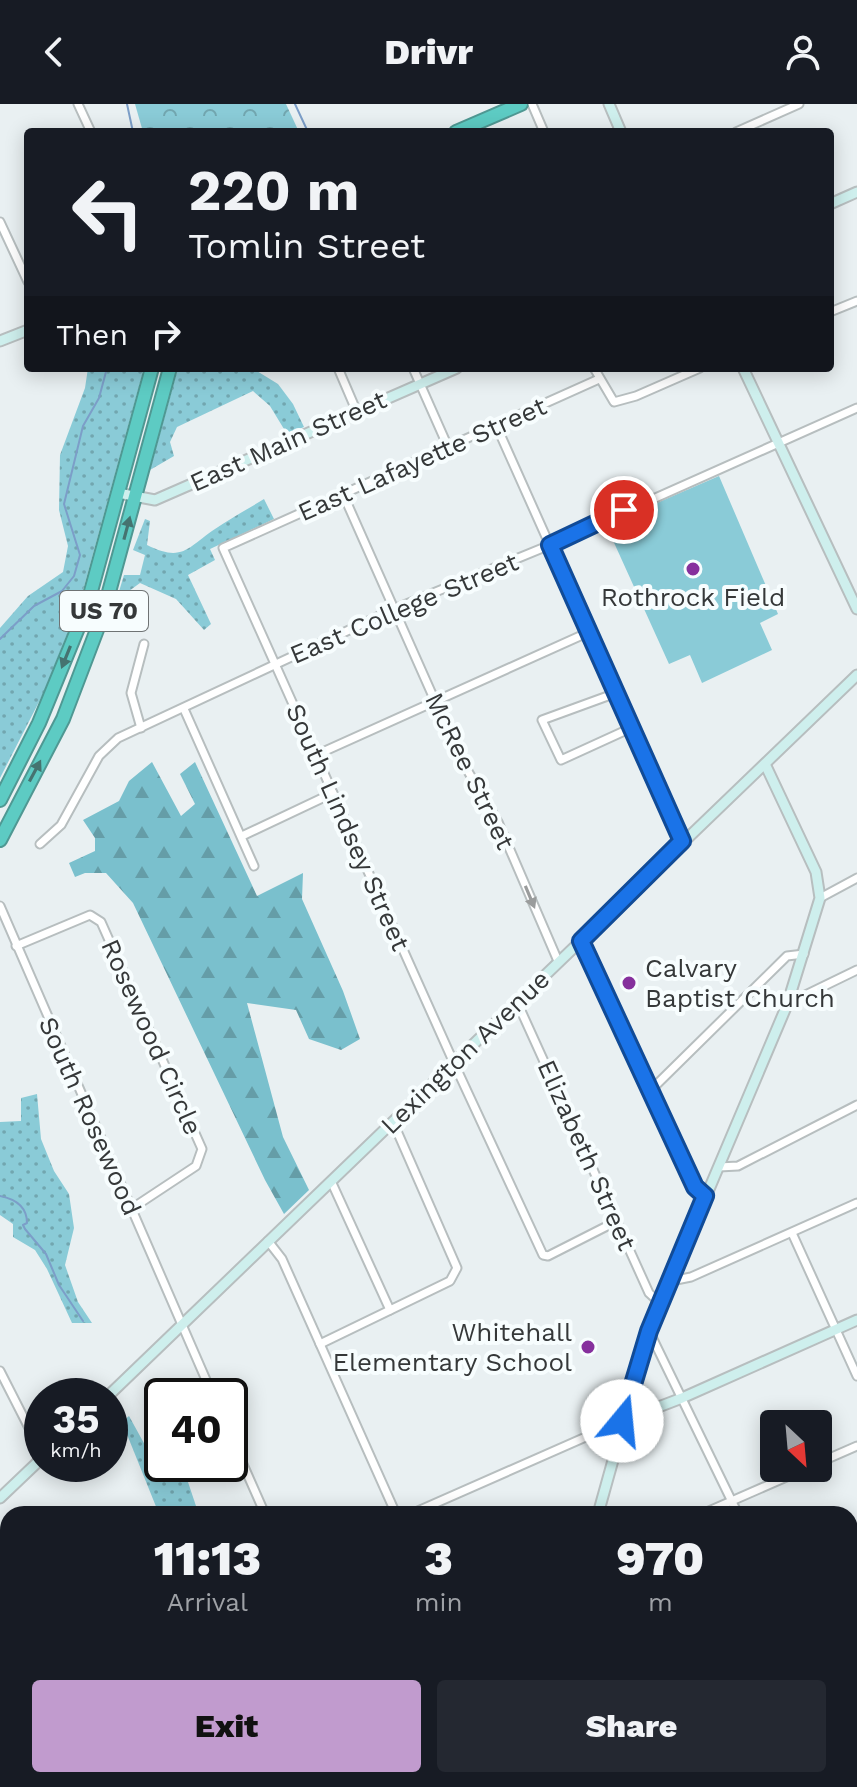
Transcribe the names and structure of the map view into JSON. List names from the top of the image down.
{
  "streets": {
    "highway": ["US 70"],
    "street": [
      "East Main Street",
      "East Lafayette Street",
      "East College Street",
      "McRee Street",
      "South Lindsey Street",
      "Rosewood Circle",
      "Lexington Avenue",
      "South Rosewood",
      "Elizabeth Street"
    ]
  },
  "crossings": [
    ["East Main Street", "US 70"],
    ["East Lafayette Street", "McRee Street"],
    ["East Lafayette Street", "South Lindsey Street"],
    ["East College Street", "McRee Street"],
    ["East College Street", "South Lindsey Street"],
    ["McRee Street", "Lexington Avenue"],
    ["South Lindsey Street", "Lexington Avenue"],
    ["South Lindsey Street", "Elizabeth Street"],
    ["Rosewood Circle", "South Rosewood"],
    ["Lexington Avenue", "South Rosewood"],
    ["Lexington Avenue", "Elizabeth Street"]
  ],
  "one_way": ["McRee Street"],
  "places": ["Rothrock Field", "Calvary Baptist Church", "Whitehall Elementary School"],
  "north": "bottom right",
  "page": {
    "header": "Drivr",
    "turn": ["220 m", "Tomlin Street"],
    "then": "Then",
    "speed": "35 km/h",
    "limit": "40",
    "eta": [
      "11:13",
      "Arrival",
      "3",
      "min",
      "970",
      "m"
    ],
    "buttons": ["Exit", "Share"]
  }
}
